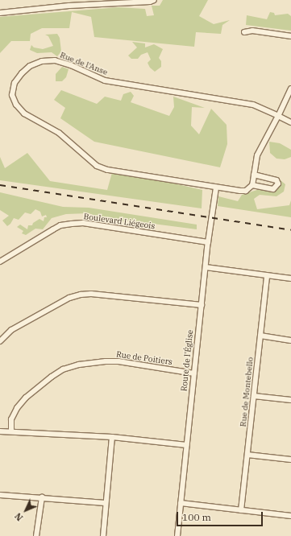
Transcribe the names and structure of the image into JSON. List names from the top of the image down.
{
  "streets": {
    "street": [
      "Rue de l'Anse",
      "Boulevard Liégeois",
      "Rue de Poitiers",
      "Route de l'Église",
      "Rue de Montebello"
    ]
  },
  "crossings": [
    ["Rue de l'Anse", "Route de l'Église"],
    ["Boulevard Liégeois", "Route de l'Église"],
    ["Rue de Poitiers", "Route de l'Église"]
  ],
  "scale_bar": "100 m",
  "north": "bottom left"
}
